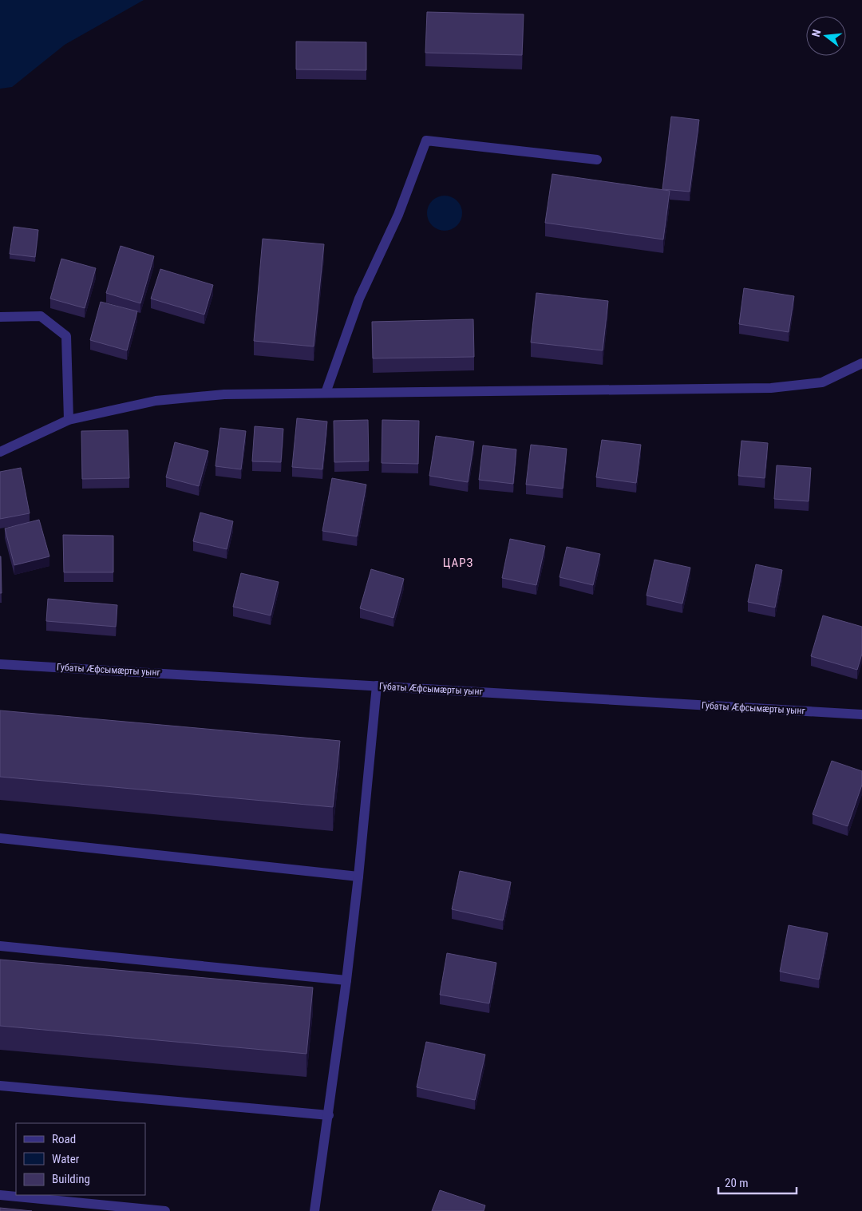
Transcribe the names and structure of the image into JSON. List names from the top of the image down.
{
  "streets": {
    "street": ["Губаты Æфсымæрты уынг"]
  },
  "districts": ["ЦАРЗ"],
  "legend": ["Road", "Water", "Building"],
  "scale_bar": "20 m",
  "north": "left"
}
